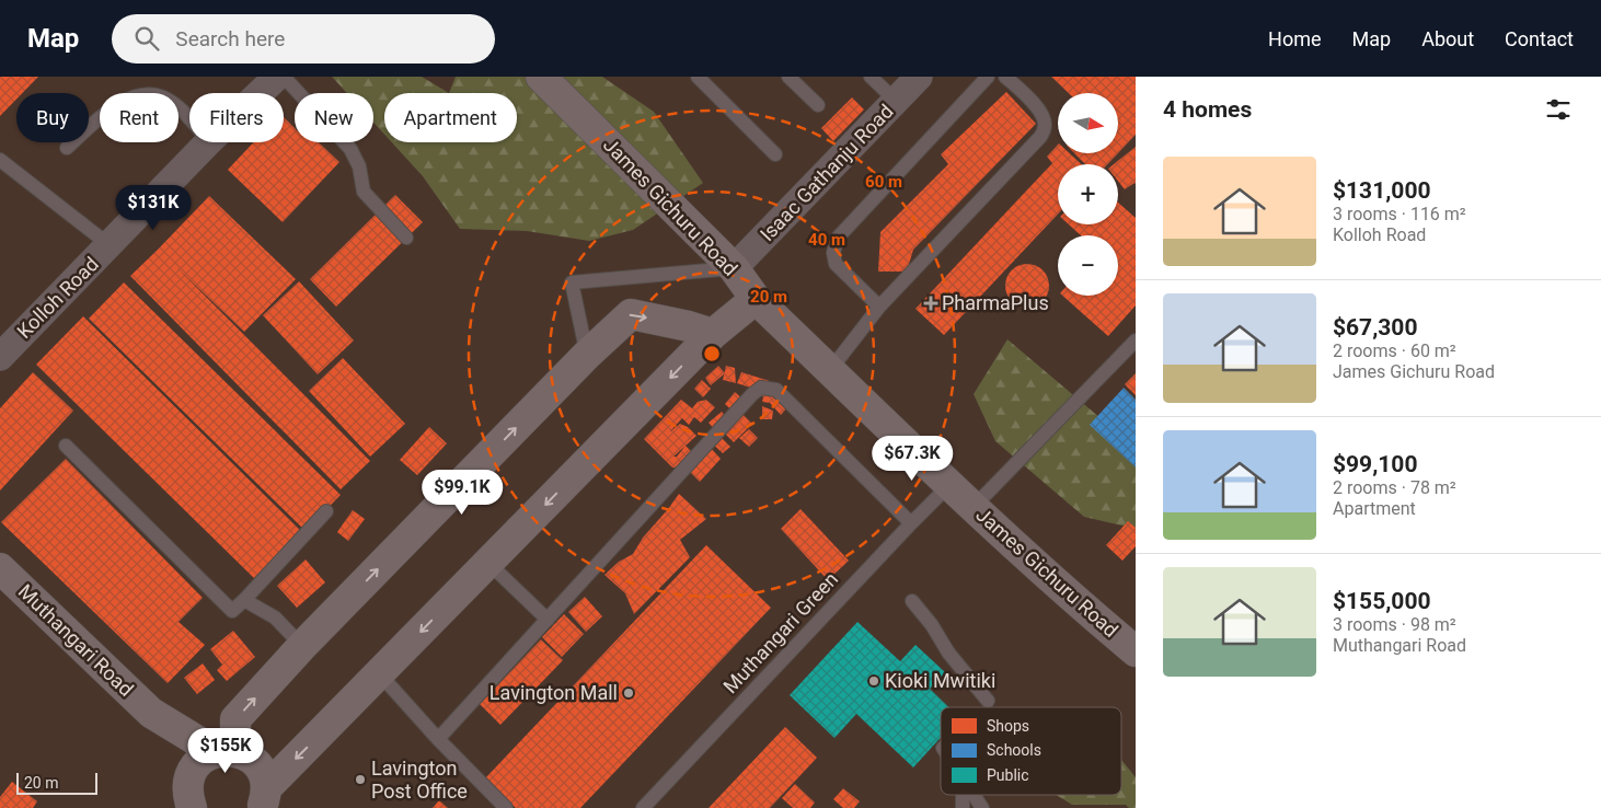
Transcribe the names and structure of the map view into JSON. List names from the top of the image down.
{
  "streets": {
    "street": [
      "Isaac Gathanju Road",
      "James Gichuru Road",
      "Kolloh Road",
      "Muthangari Road"
    ],
    "lane": ["Muthangari Green"]
  },
  "crossings": [
    ["Isaac Gathanju Road", "James Gichuru Road"],
    ["James Gichuru Road", "Muthangari Green"]
  ],
  "places": {
    "health": ["PharmaPlus"],
    "other": ["Kioki Mwitiki", "Lavington Mall", "Lavington Post Office"]
  },
  "legend": ["Shops", "Schools", "Public"],
  "scale_bar": "20 m",
  "north": "right",
  "page": {
    "header": "Map",
    "search": "Search here",
    "nav": [
      "Home",
      "Map",
      "About",
      "Contact"
    ],
    "heading": "4 homes",
    "map_buttons": ["+", "−"],
    "chip": [
      "Buy",
      "Rent",
      "Filters",
      "New",
      "Apartment"
    ],
    "list": [
      {
        "name": "$131,000",
        "note": "3 rooms · 116 m² · Kolloh Road"
      },
      {
        "name": "$67,300",
        "note": "2 rooms · 60 m² · James Gichuru Road"
      },
      {
        "name": "$99,100",
        "note": "2 rooms · 78 m² · Apartment"
      },
      {
        "name": "$155,000",
        "note": "3 rooms · 98 m² · Muthangari Road"
      }
    ],
    "price": [
      "$131K",
      "$67.3K",
      "$99.1K",
      "$155K"
    ],
    "scale": "20 m"
  },
  "rings": ["60 m", "40 m", "20 m"]
}
